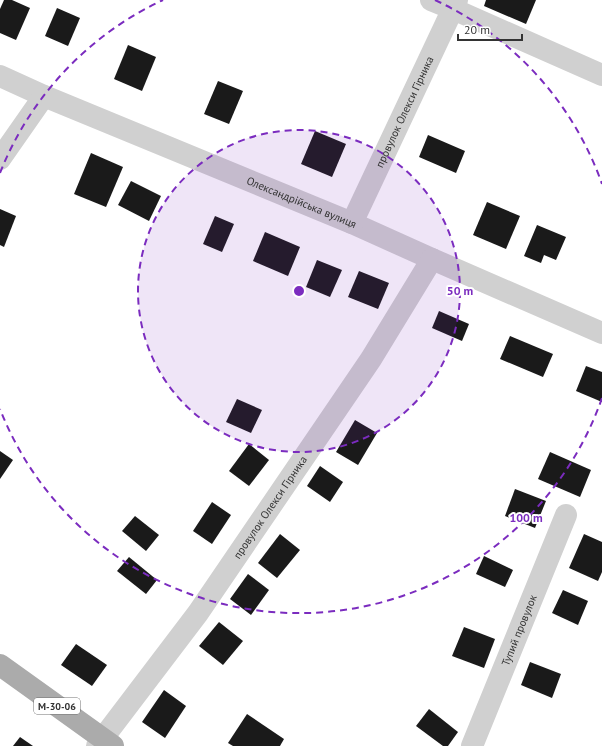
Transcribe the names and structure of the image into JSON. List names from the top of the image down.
{
  "streets": {
    "main road": ["М-30-06"],
    "street": ["провулок Олекси Гірника", "Олександрійська вулиця", "Тупий провулок"]
  },
  "crossings": [
    ["провулок Олекси Гірника", "Олександрійська вулиця"],
    ["провулок Олекси Гірника", "М-30-06"]
  ],
  "scale_bar": "20 m",
  "rings": ["50 m", "100 m"]
}
